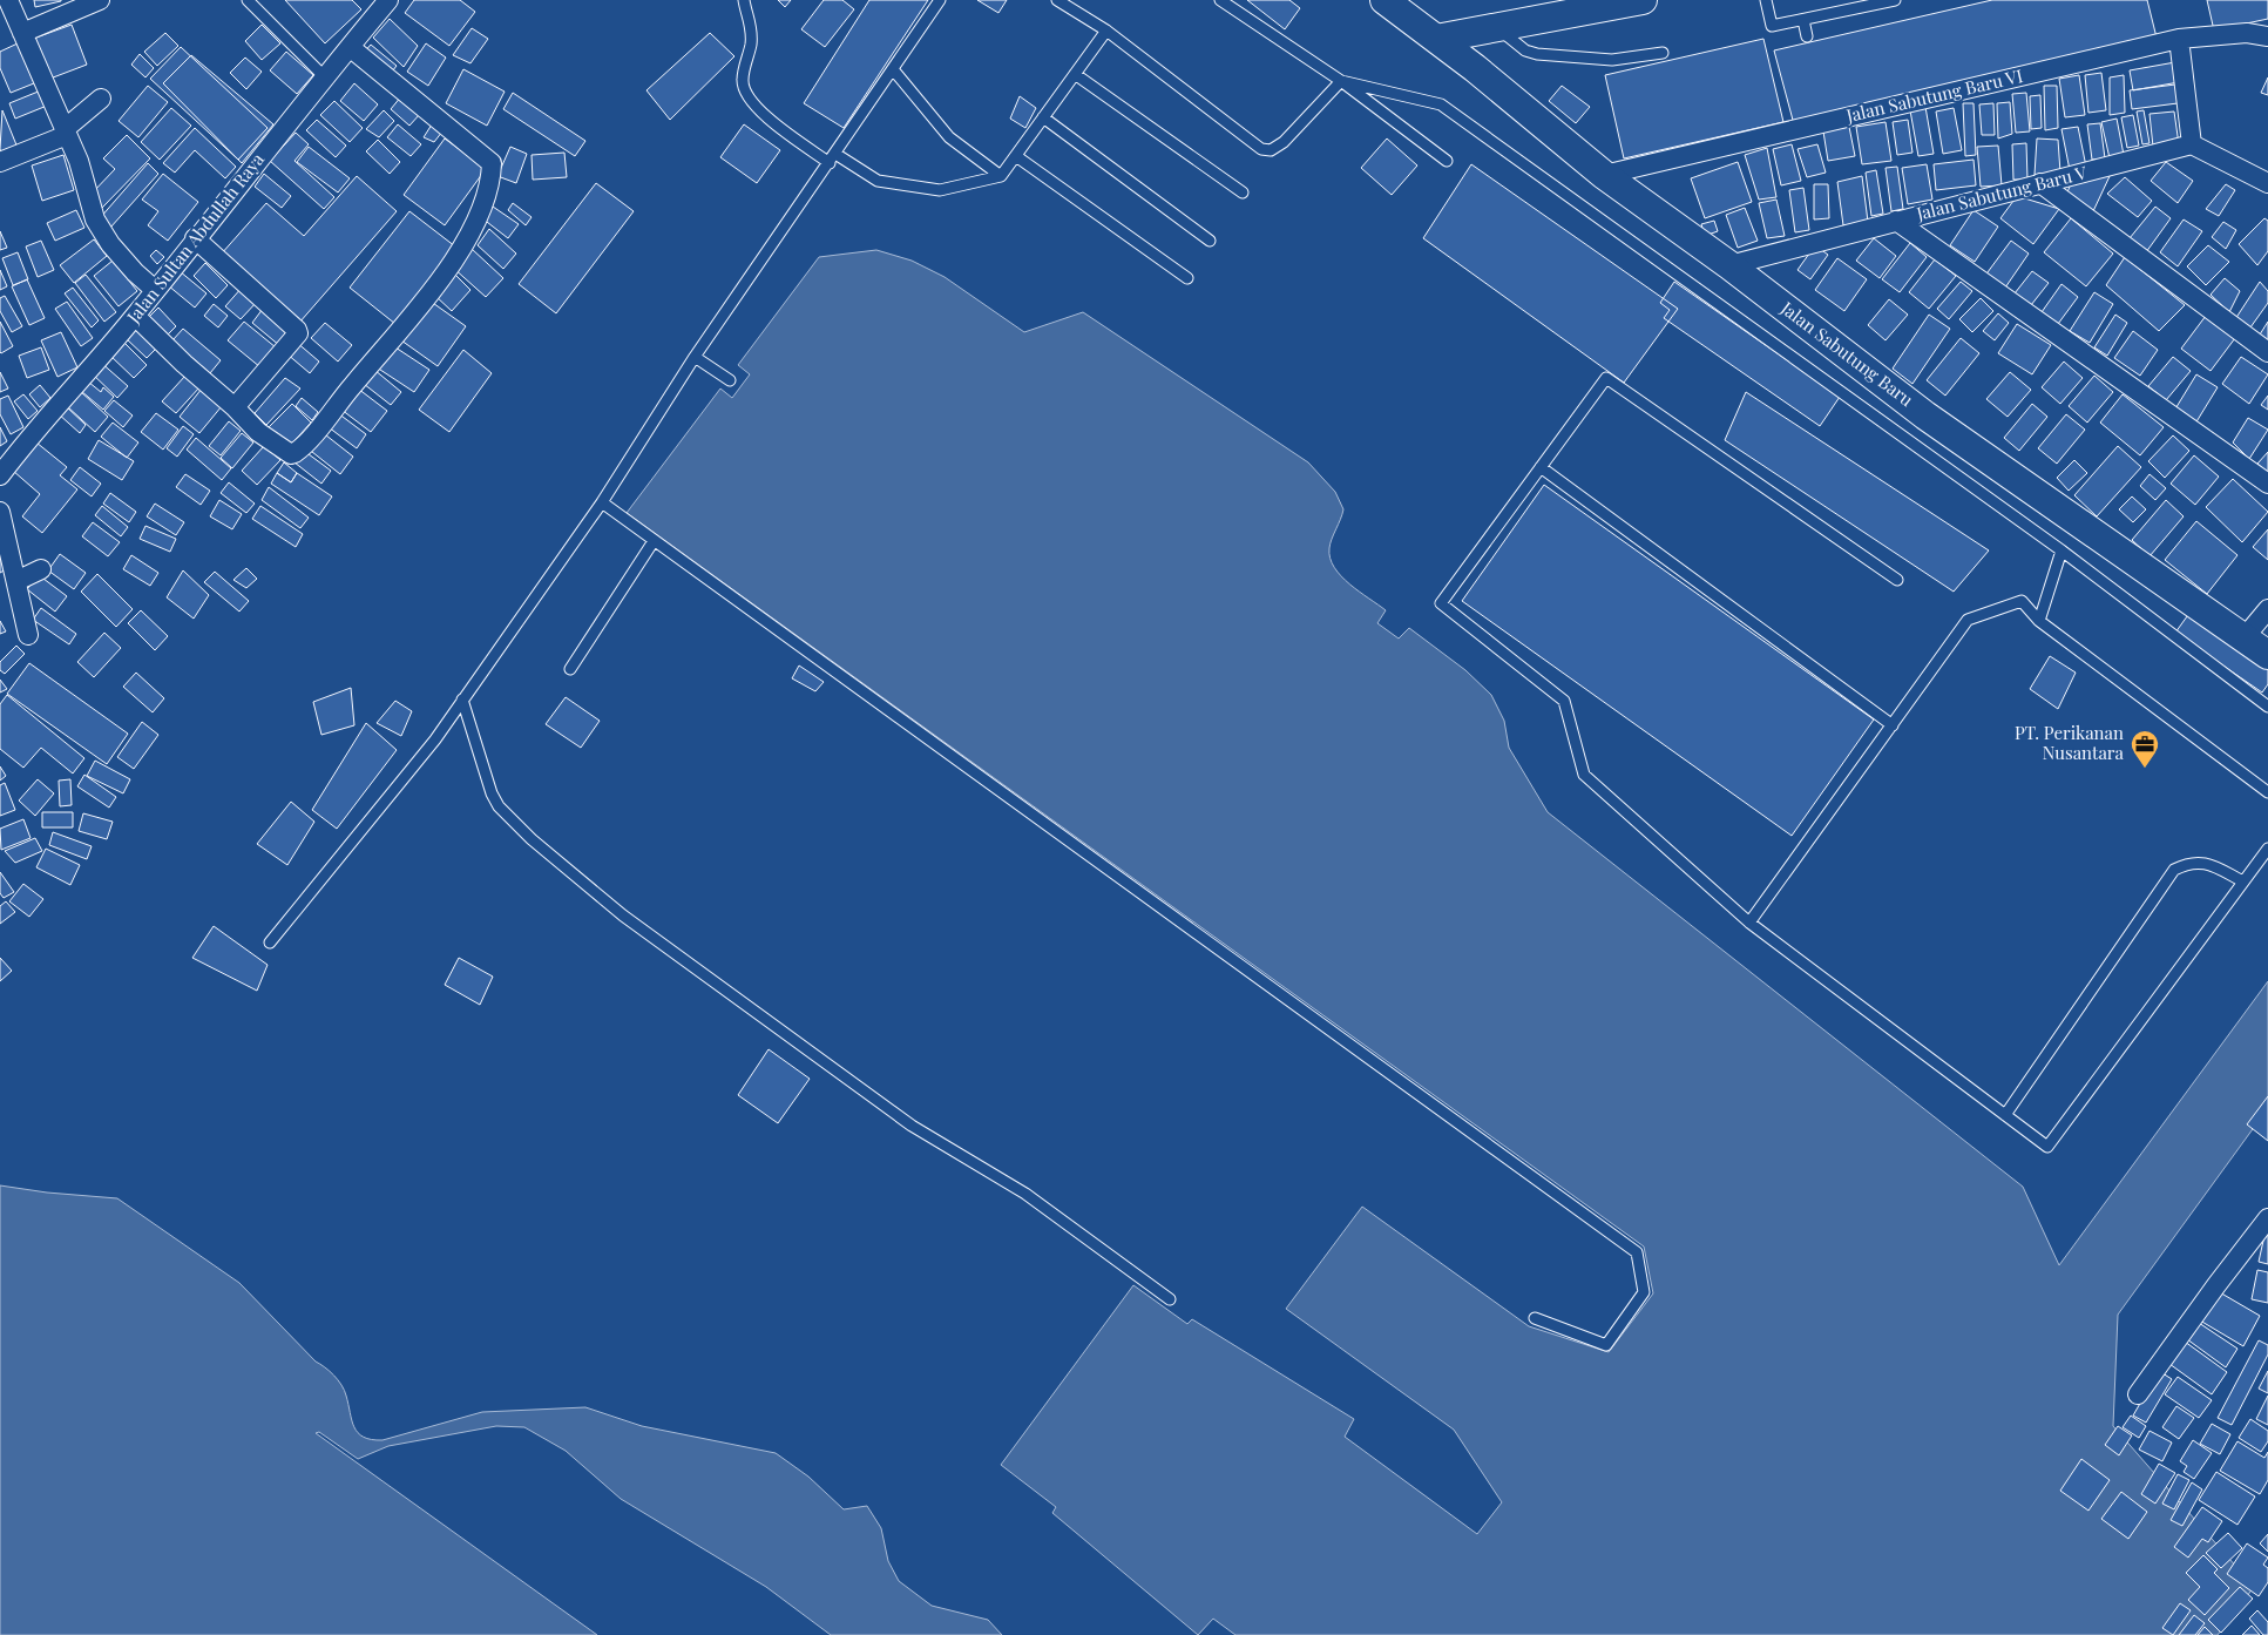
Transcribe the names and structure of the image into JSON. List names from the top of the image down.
{
  "streets": {
    "street": [
      "Jalan Sabutung Baru VI",
      "Jalan Sabutung Baru V",
      "Jalan Sultan Abdullah Raya",
      "Jalan Sabutung Baru"
    ]
  },
  "crossings": [
    ["Jalan Sabutung Baru VI", "Jalan Sabutung Baru"],
    ["Jalan Sabutung Baru V", "Jalan Sabutung Baru"]
  ],
  "places": {
    "office": ["PT. Perikanan Nusantara"]
  }
}
